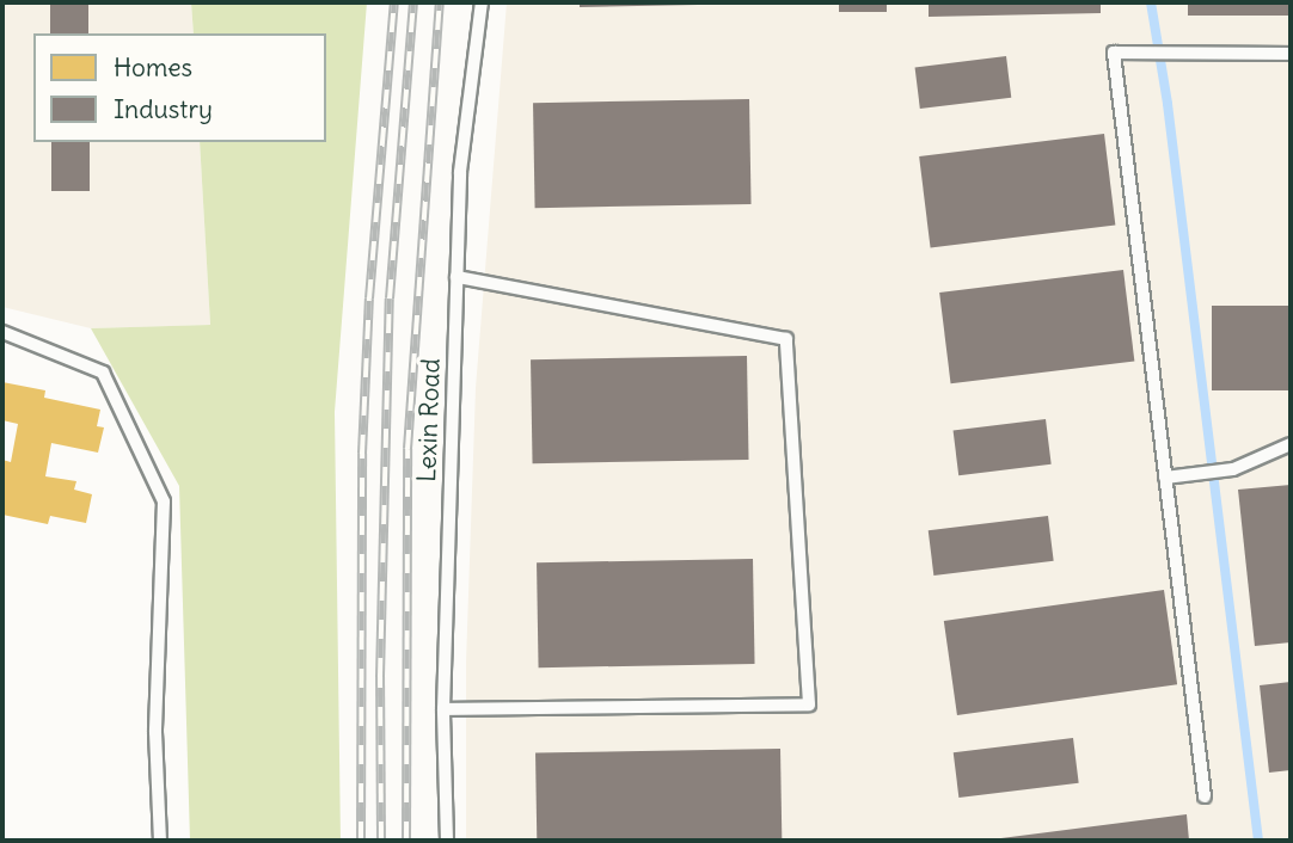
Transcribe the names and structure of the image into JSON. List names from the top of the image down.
{
  "streets": {
    "lane": ["Lexin Road"]
  },
  "legend": ["Homes", "Industry"]
}
